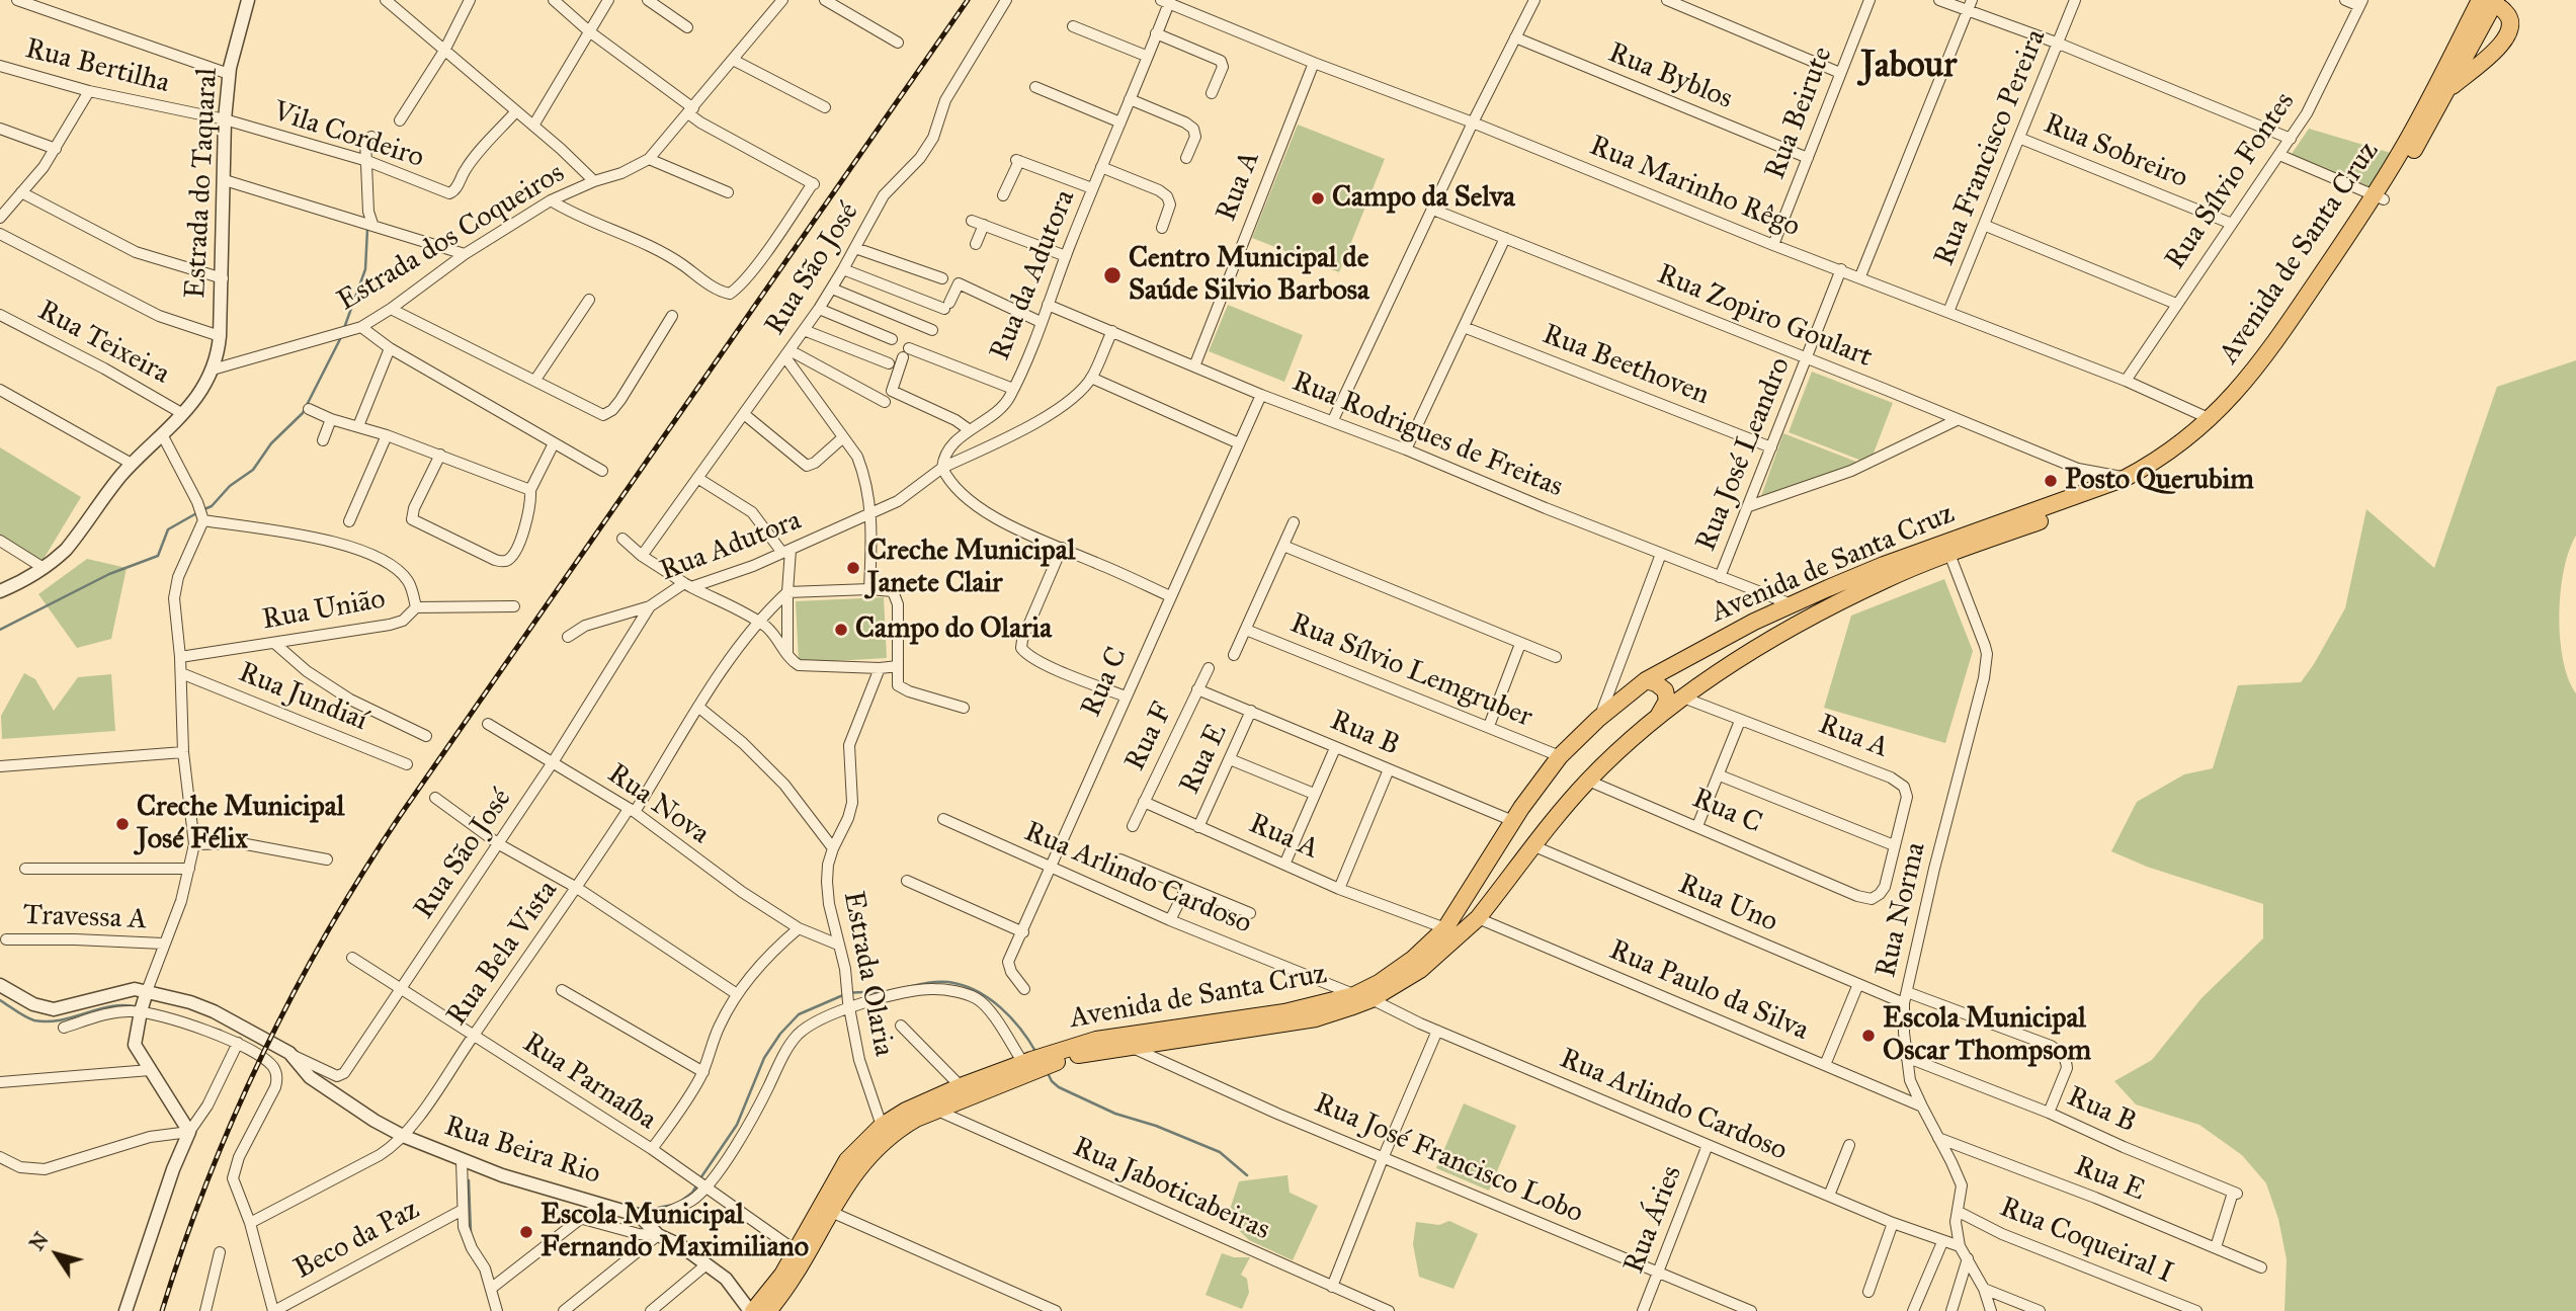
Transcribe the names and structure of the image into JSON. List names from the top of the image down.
{
  "streets": {
    "main road": ["Avenida de Santa Cruz"],
    "street": [
      "Rua Bertilha",
      "Rua Byblos",
      "Rua Beirute",
      "Vila Cordeiro",
      "Rua Francisco Pereira",
      "Rua Sobreiro",
      "Rua Sílvio Fontes",
      "Estrada do Taquaral",
      "Rua A",
      "Rua Marinho Rêgo",
      "Estrada dos Coqueiros",
      "Rua São José",
      "Rua da Adutora",
      "Rua Zopiro Goulart",
      "Rua Teixeira",
      "Rua Beethoven",
      "Rua Rodrigues de Freitas",
      "Rua José Leandro",
      "Rua Adutora",
      "Rua União",
      "Rua Sílvio Lemgruber",
      "Rua C",
      "Rua Jundiaí",
      "Rua B",
      "Rua F",
      "Rua E",
      "Rua Nova",
      "Rua Arlindo Cardoso",
      "Rua Uno",
      "Rua Norma",
      "Travessa A",
      "Rua Bela Vista",
      "Estrada Olaria",
      "Rua Paulo da Silva",
      "Rua Parnaíba",
      "Rua Beira Rio",
      "Rua José Francisco Lobo",
      "Rua Jaboticabeiras",
      "Rua Áries",
      "Beco da Paz",
      "Rua Coqueiral I"
    ]
  },
  "crossings": [
    ["Rua Bertilha", "Vila Cordeiro"],
    ["Rua Bertilha", "Estrada do Taquaral"],
    ["Rua Byblos", "Rua Beirute"],
    ["Rua Beirute", "Rua Marinho Rêgo"],
    ["Vila Cordeiro", "Estrada do Taquaral"],
    ["Rua Francisco Pereira", "Rua Sobreiro"],
    ["Rua Francisco Pereira", "Rua Marinho Rêgo"],
    ["Rua Sobreiro", "Rua Sílvio Fontes"],
    ["Rua Sílvio Fontes", "Rua Marinho Rêgo"],
    ["Estrada do Taquaral", "Estrada dos Coqueiros"],
    ["Rua A", "Rua Marinho Rêgo"],
    ["Rua A", "Avenida de Santa Cruz"],
    ["Rua A", "Rua Rodrigues de Freitas"],
    ["Rua A", "Rua C"],
    ["Rua A", "Rua F"],
    ["Rua A", "Rua E"],
    ["Rua Marinho Rêgo", "Avenida de Santa Cruz"],
    ["Rua Marinho Rêgo", "Rua da Adutora"],
    ["Rua Marinho Rêgo", "Rua José Leandro"],
    ["Avenida de Santa Cruz", "Rua Zopiro Goulart"],
    ["Avenida de Santa Cruz", "Rua Rodrigues de Freitas"],
    ["Avenida de Santa Cruz", "Rua Sílvio Lemgruber"],
    ["Avenida de Santa Cruz", "Rua C"],
    ["Avenida de Santa Cruz", "Rua B"],
    ["Avenida de Santa Cruz", "Rua Arlindo Cardoso"],
    ["Avenida de Santa Cruz", "Rua Uno"],
    ["Avenida de Santa Cruz", "Rua Norma"],
    ["Avenida de Santa Cruz", "Estrada Olaria"],
    ["Avenida de Santa Cruz", "Rua Paulo da Silva"],
    ["Avenida de Santa Cruz", "Rua Parnaíba"],
    ["Avenida de Santa Cruz", "Rua José Francisco Lobo"],
    ["Avenida de Santa Cruz", "Rua Jaboticabeiras"],
    ["Rua São José", "Rua Adutora"],
    ["Rua São José", "Rua Nova"],
    ["Rua São José", "Rua Parnaíba"],
    ["Rua São José", "Rua Beira Rio"],
    ["Rua da Adutora", "Rua Rodrigues de Freitas"],
    ["Rua da Adutora", "Rua Adutora"],
    ["Rua Zopiro Goulart", "Rua José Leandro"],
    ["Rua Beethoven", "Rua José Leandro"],
    ["Rua Rodrigues de Freitas", "Rua José Leandro"],
    ["Rua Rodrigues de Freitas", "Rua C"],
    ["Rua C", "Rua F"],
    ["Rua C", "Rua Arlindo Cardoso"],
    ["Rua B", "Rua F"],
    ["Rua B", "Rua E"],
    ["Rua B", "Rua Norma"],
    ["Rua E", "Rua Norma"],
    ["Rua Nova", "Rua Bela Vista"],
    ["Rua Nova", "Estrada Olaria"],
    ["Rua Arlindo Cardoso", "Rua Norma"],
    ["Rua Arlindo Cardoso", "Rua Áries"],
    ["Rua Uno", "Rua Norma"],
    ["Rua Norma", "Rua Paulo da Silva"],
    ["Rua Norma", "Rua Coqueiral I"],
    ["Rua Bela Vista", "Rua Parnaíba"],
    ["Rua Bela Vista", "Rua Beira Rio"],
    ["Rua José Francisco Lobo", "Rua Áries"]
  ],
  "districts": ["Jabour"],
  "places": [
    "Campo da Selva",
    "Centro Municipal de Saúde Silvio Barbosa",
    "Posto Querubim",
    "Creche Municipal Janete Clair",
    "Campo do Olaria",
    "Creche Municipal José Félix",
    "Escola Municipal Oscar Thompsom",
    "Escola Municipal Fernando Maximiliano"
  ],
  "north": "top left"
}
